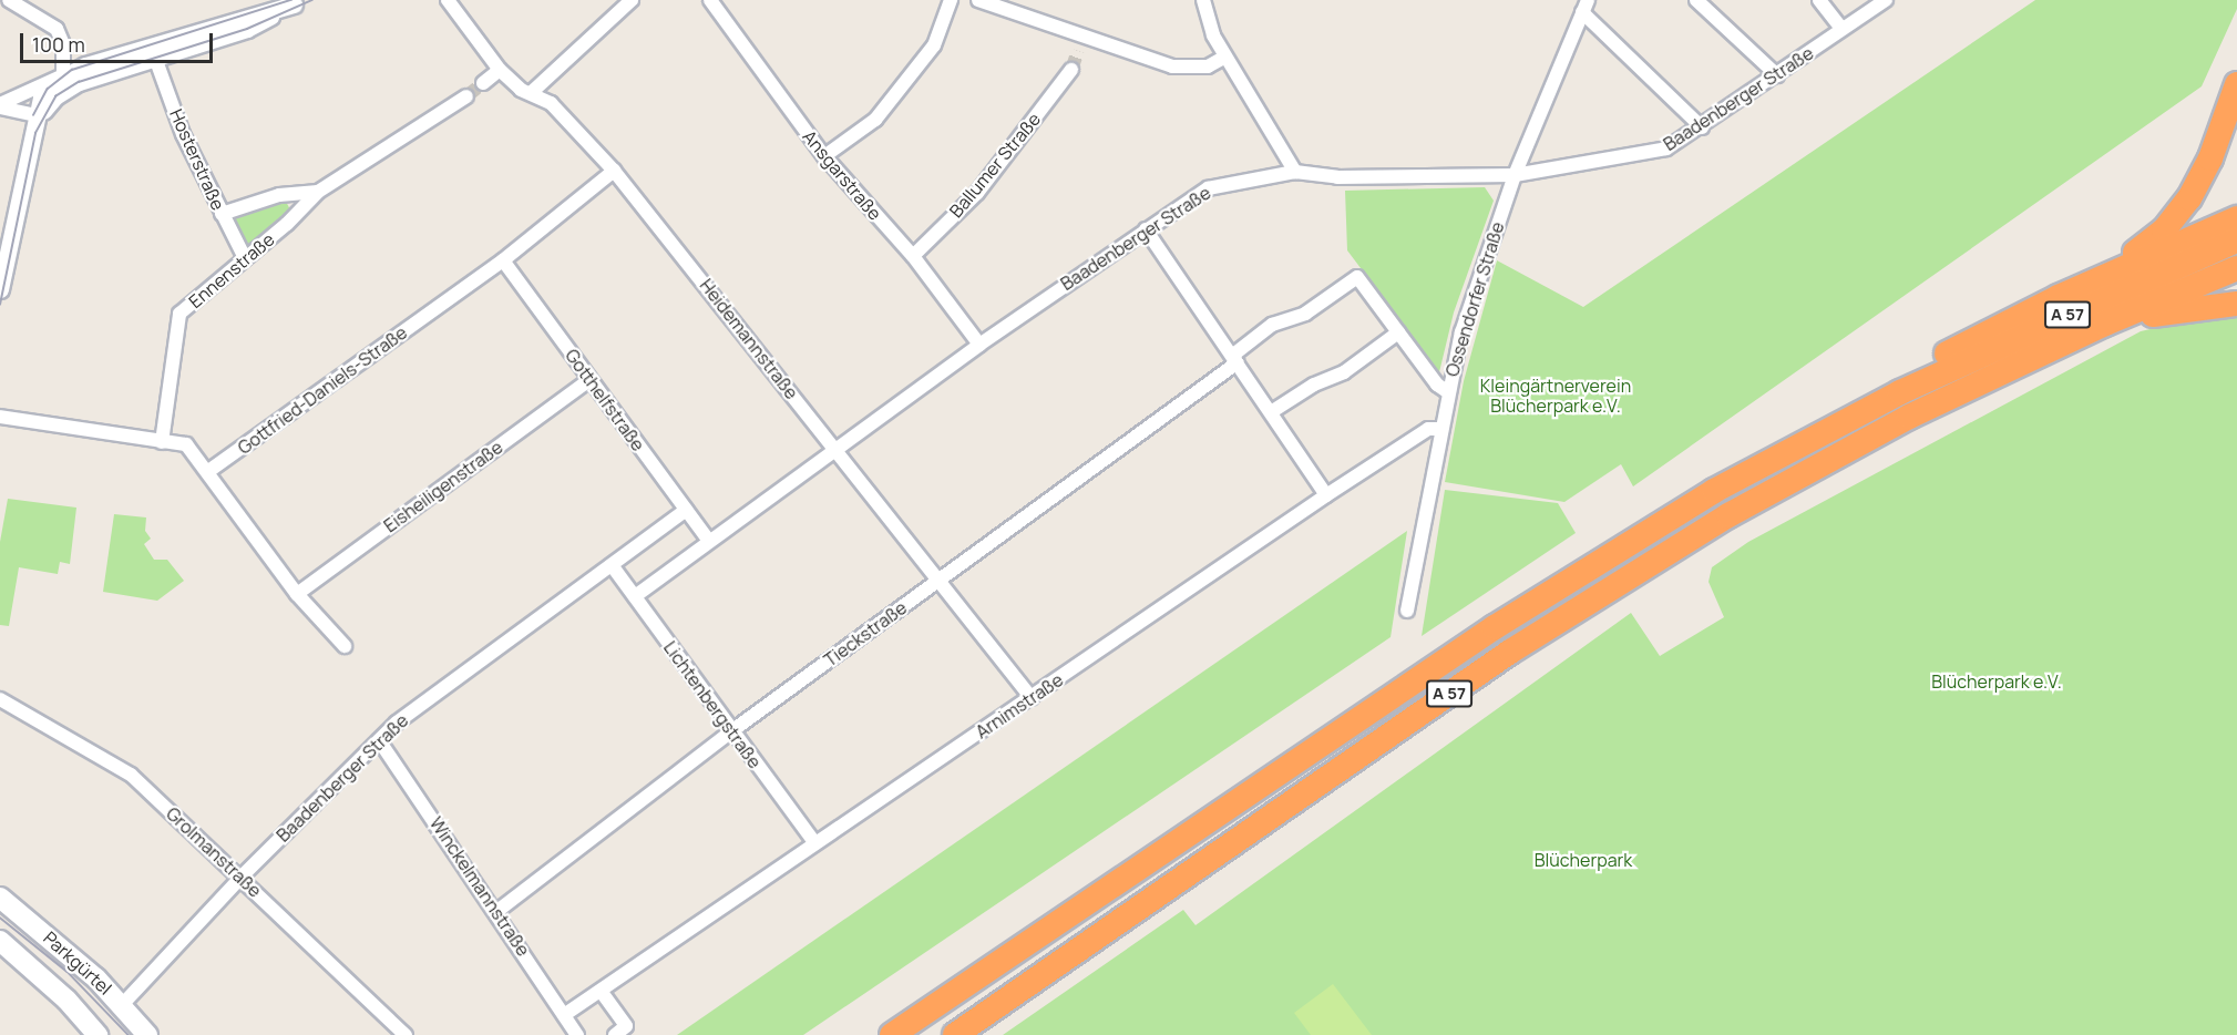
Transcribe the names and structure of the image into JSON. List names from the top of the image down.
{
  "streets": {
    "highway": ["A 57"],
    "main road": ["Parkgürtel"],
    "street": [
      "Baadenberger Straße",
      "Hosterstraße",
      "Ballumer Straße",
      "Ansgarstraße",
      "Ennenstraße",
      "Ossendorfer Straße",
      "Heidemannstraße",
      "Gottfried-Daniels-Straße",
      "Gotthelfstraße",
      "Eisheiligenstraße",
      "Tieckstraße",
      "Lichtenbergstraße",
      "Arnimstraße",
      "Grolmanstraße",
      "Winckelmannstraße"
    ]
  },
  "crossings": [
    ["Baadenberger Straße", "Ansgarstraße"],
    ["Baadenberger Straße", "Ossendorfer Straße"],
    ["Baadenberger Straße", "Heidemannstraße"],
    ["Baadenberger Straße", "Gotthelfstraße"],
    ["Baadenberger Straße", "Lichtenbergstraße"],
    ["Baadenberger Straße", "Grolmanstraße"],
    ["Baadenberger Straße", "Winckelmannstraße"],
    ["Baadenberger Straße", "Parkgürtel"],
    ["Hosterstraße", "Ennenstraße"],
    ["Ballumer Straße", "Ansgarstraße"],
    ["Ossendorfer Straße", "Arnimstraße"],
    ["Heidemannstraße", "Gottfried-Daniels-Straße"],
    ["Heidemannstraße", "Tieckstraße"],
    ["Heidemannstraße", "Arnimstraße"],
    ["Gottfried-Daniels-Straße", "Gotthelfstraße"],
    ["Gotthelfstraße", "Eisheiligenstraße"],
    ["Tieckstraße", "Lichtenbergstraße"],
    ["Tieckstraße", "Winckelmannstraße"],
    ["Lichtenbergstraße", "Arnimstraße"],
    ["Arnimstraße", "Winckelmannstraße"]
  ],
  "parks": ["Kleingärtnerverein Blücherpark e.V.", "Blücherpark e.V.", "Blücherpark"],
  "scale_bar": "100 m"
}
